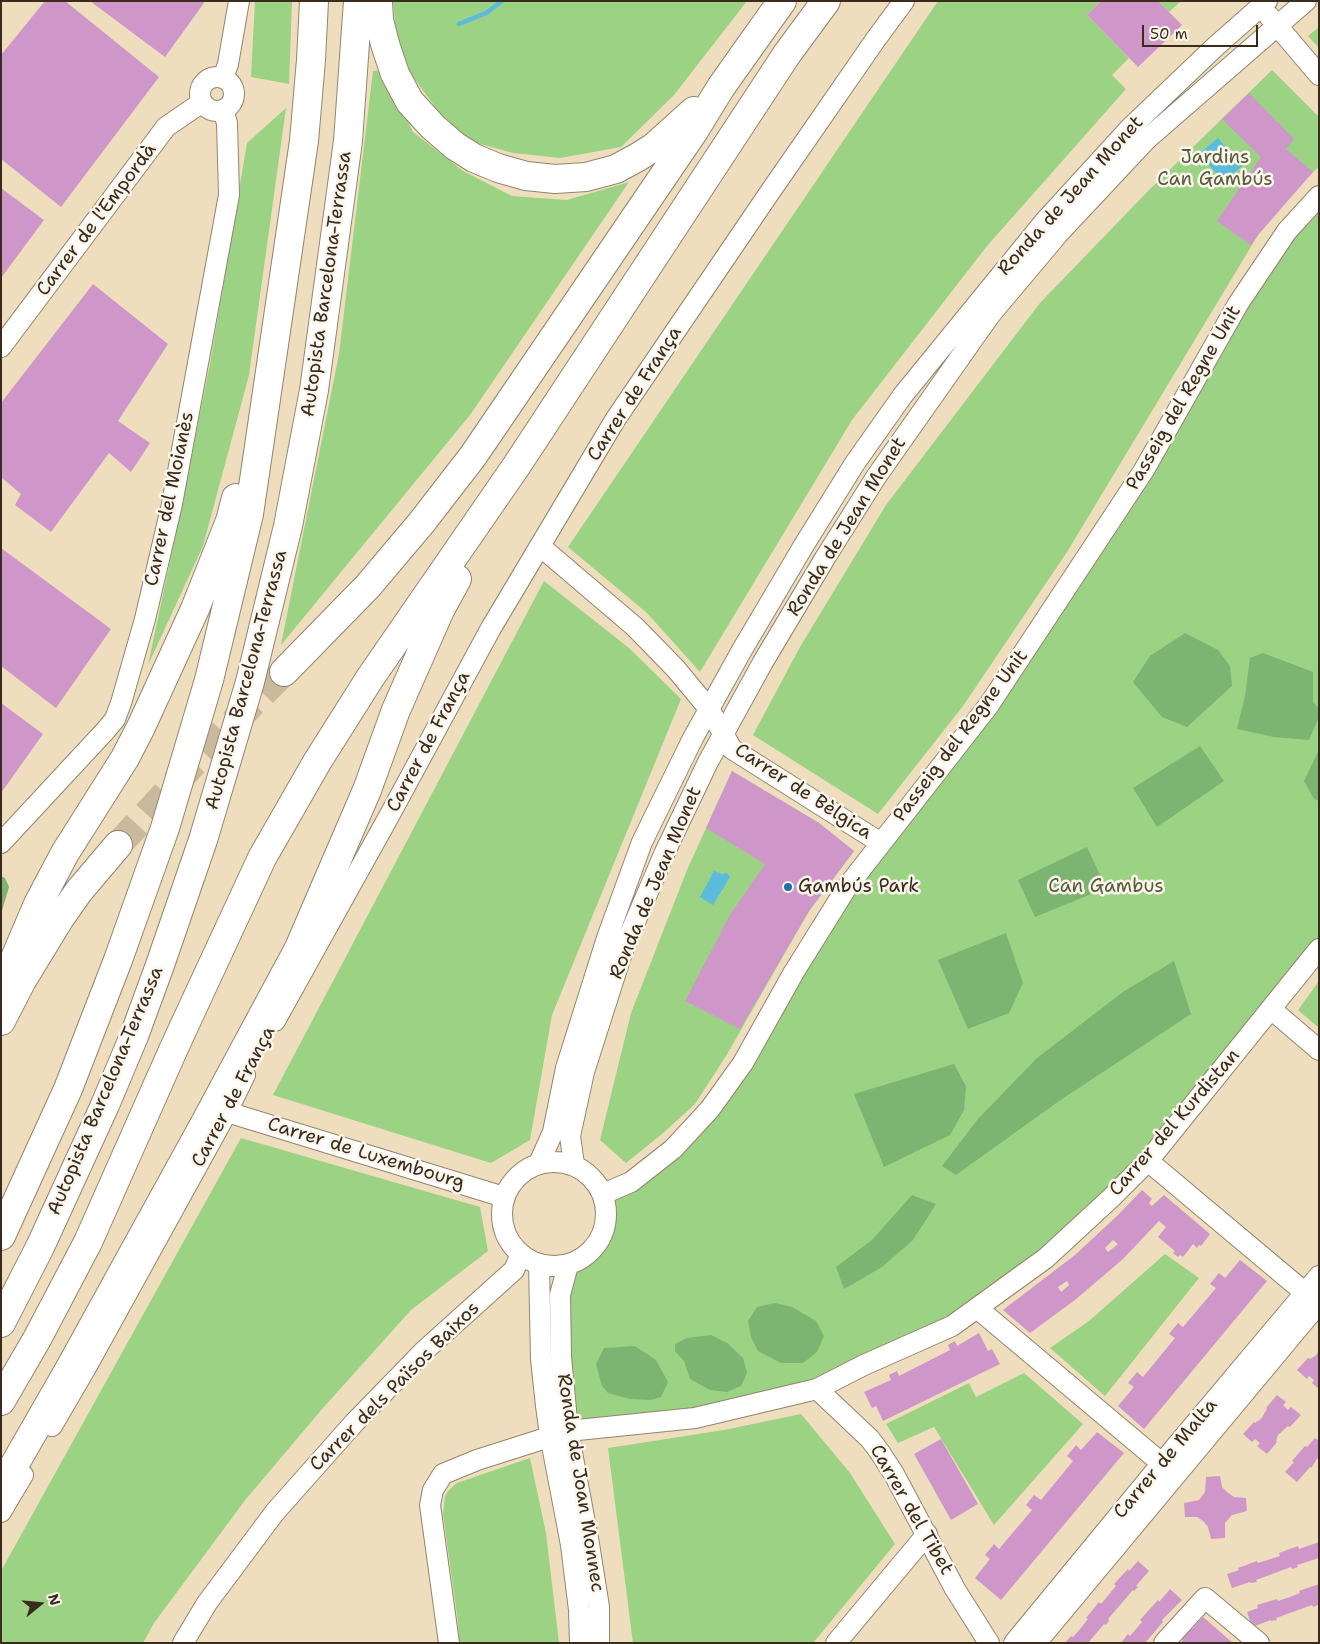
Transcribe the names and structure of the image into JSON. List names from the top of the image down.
{
  "streets": {
    "highway": ["Autopista Barcelona-Terrassa"],
    "street": [
      "Ronda de Jean Monet",
      "Carrer de l'Empordà",
      "Carrer de França",
      "Passeig del Regne Unit",
      "Carrer del Moianès",
      "Carrer de Bèlgica",
      "Carrer del Kurdistan",
      "Carrer de Luxembourg",
      "Carrer dels Països Baixos",
      "Carrer de Malta",
      "Ronda de Joan Monnec",
      "Carrer del Tibet"
    ]
  },
  "crossings": [
    ["Ronda de Jean Monet", "Passeig del Regne Unit"],
    ["Ronda de Jean Monet", "Carrer de Bèlgica"],
    ["Ronda de Jean Monet", "Carrer de Luxembourg"],
    ["Ronda de Jean Monet", "Carrer dels Països Baixos"],
    ["Ronda de Jean Monet", "Ronda de Joan Monnec"],
    ["Carrer de l'Empordà", "Carrer del Moianès"],
    ["Carrer de França", "Carrer de Bèlgica"],
    ["Carrer de França", "Carrer de Luxembourg"],
    ["Passeig del Regne Unit", "Carrer de Bèlgica"],
    ["Passeig del Regne Unit", "Carrer de Luxembourg"],
    ["Passeig del Regne Unit", "Carrer dels Països Baixos"],
    ["Passeig del Regne Unit", "Ronda de Joan Monnec"],
    ["Carrer del Kurdistan", "Ronda de Joan Monnec"],
    ["Carrer del Kurdistan", "Carrer del Tibet"],
    ["Carrer de Luxembourg", "Carrer dels Països Baixos"],
    ["Carrer de Luxembourg", "Ronda de Joan Monnec"],
    ["Carrer dels Països Baixos", "Ronda de Joan Monnec"]
  ],
  "parks": ["Jardins Can Gambús", "Can Gambus"],
  "places": ["Gambús Park"],
  "scale_bar": "50 m",
  "north": "right"
}
